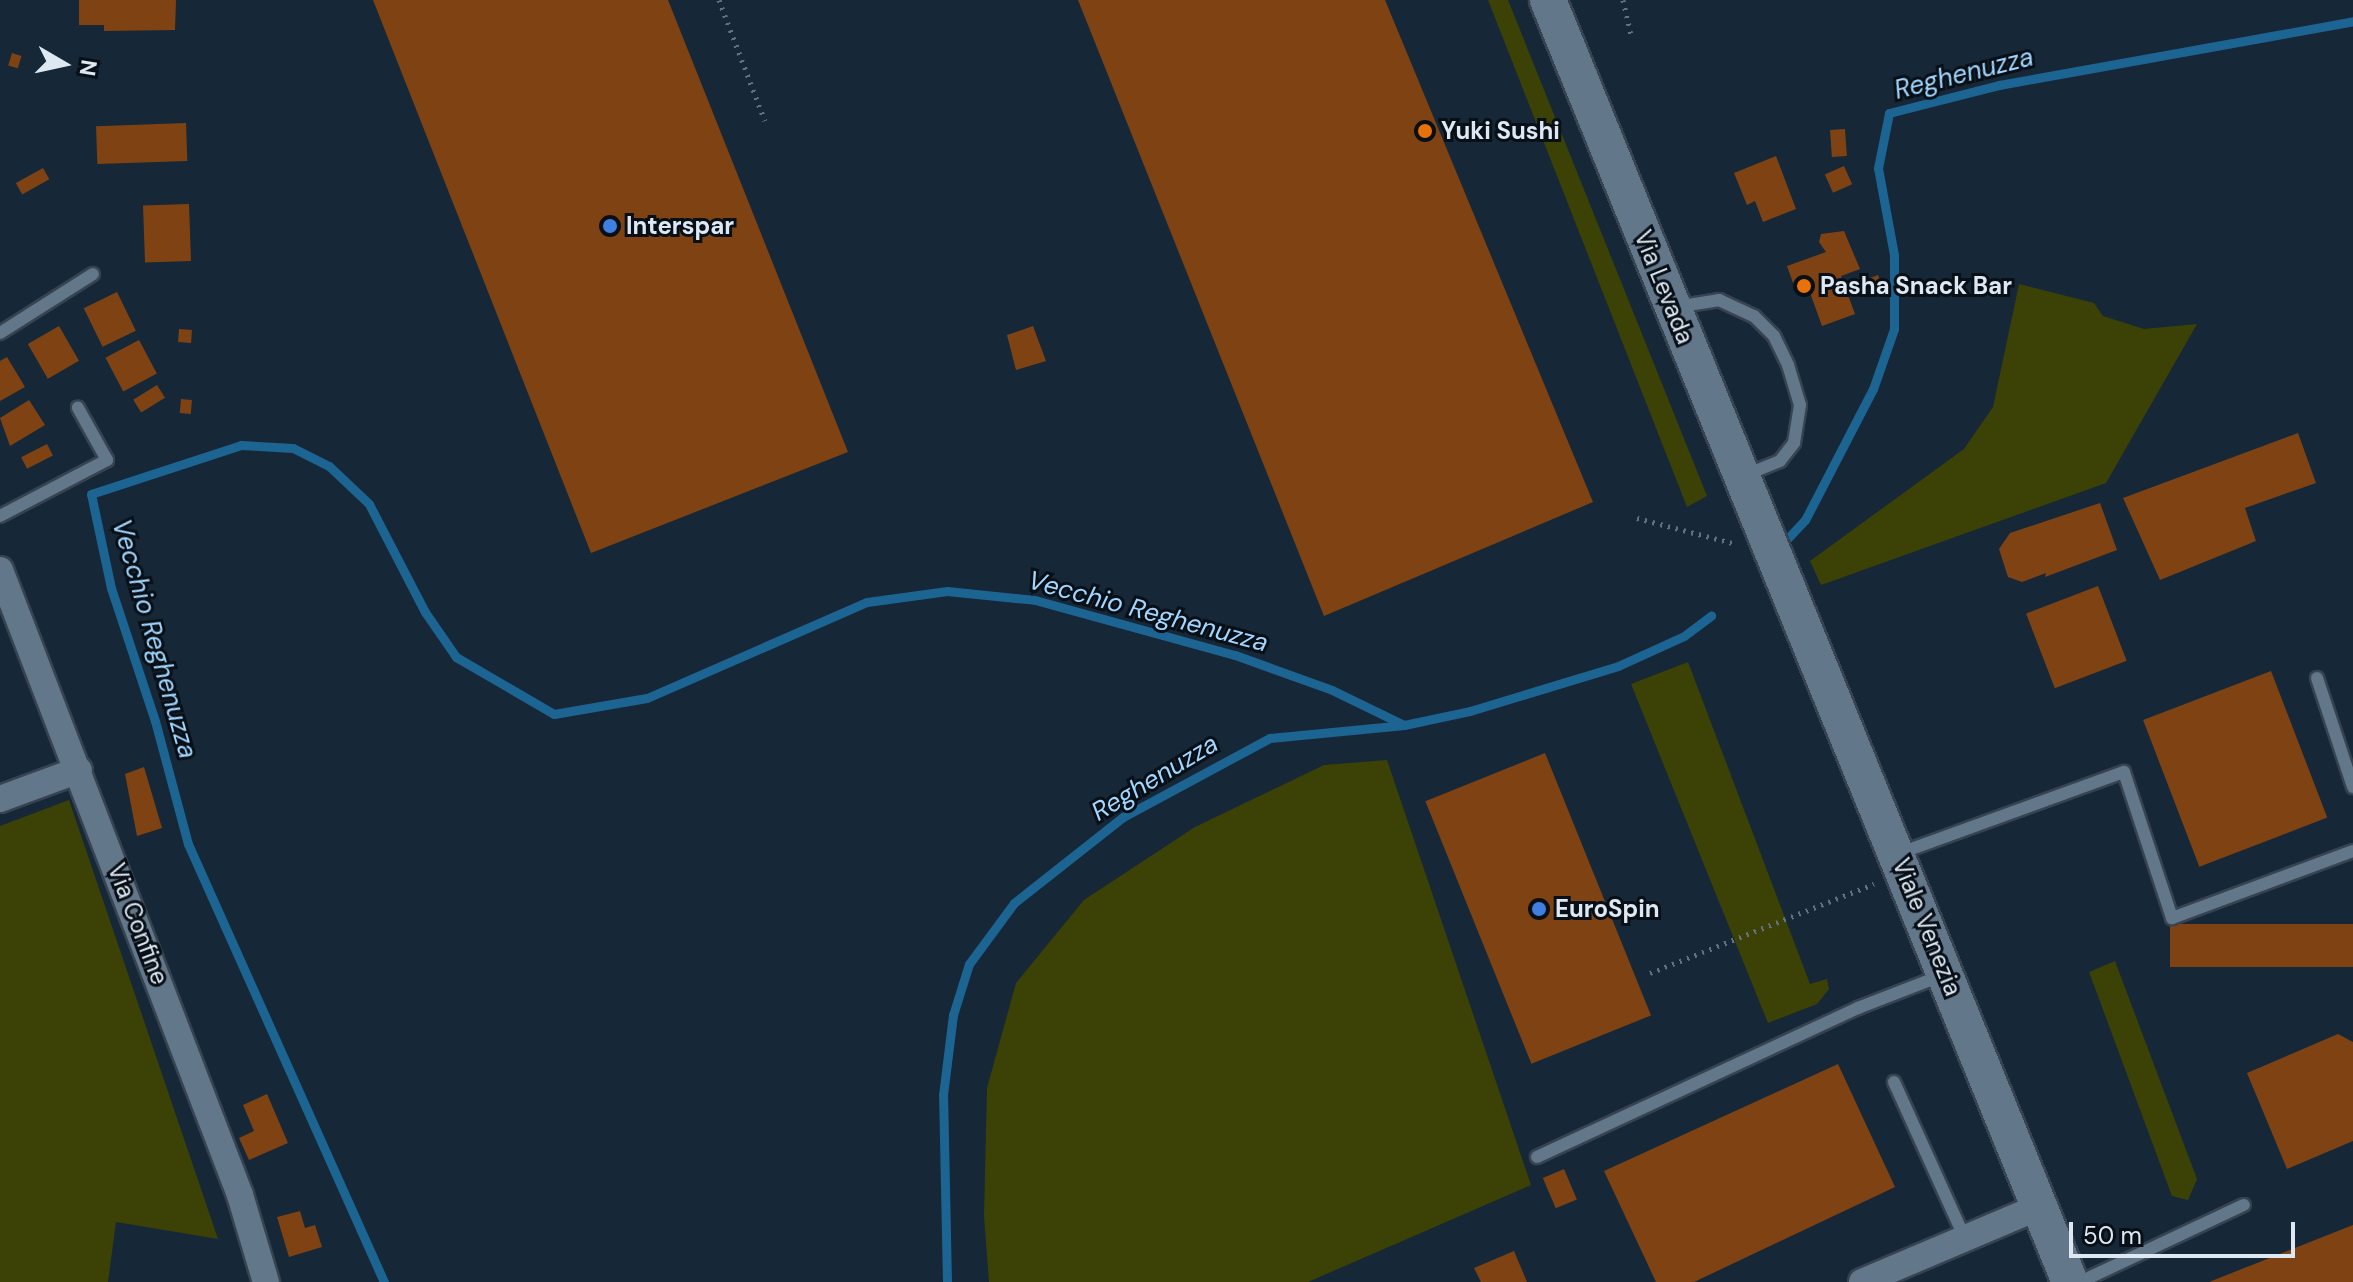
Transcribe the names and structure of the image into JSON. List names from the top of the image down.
{
  "streets": {
    "main road": ["Via Levada", "Viale Venezia"],
    "street": ["Via Confine"]
  },
  "crossings": [
    ["Via Levada", "Viale Venezia"]
  ],
  "water": ["Reghenuzza", "Vecchio Reghenuzza"],
  "places": [
    "Yuki Sushi",
    "Interspar",
    "Pasha Snack Bar",
    "EuroSpin"
  ],
  "scale_bar": "50 m",
  "north": "right"
}
